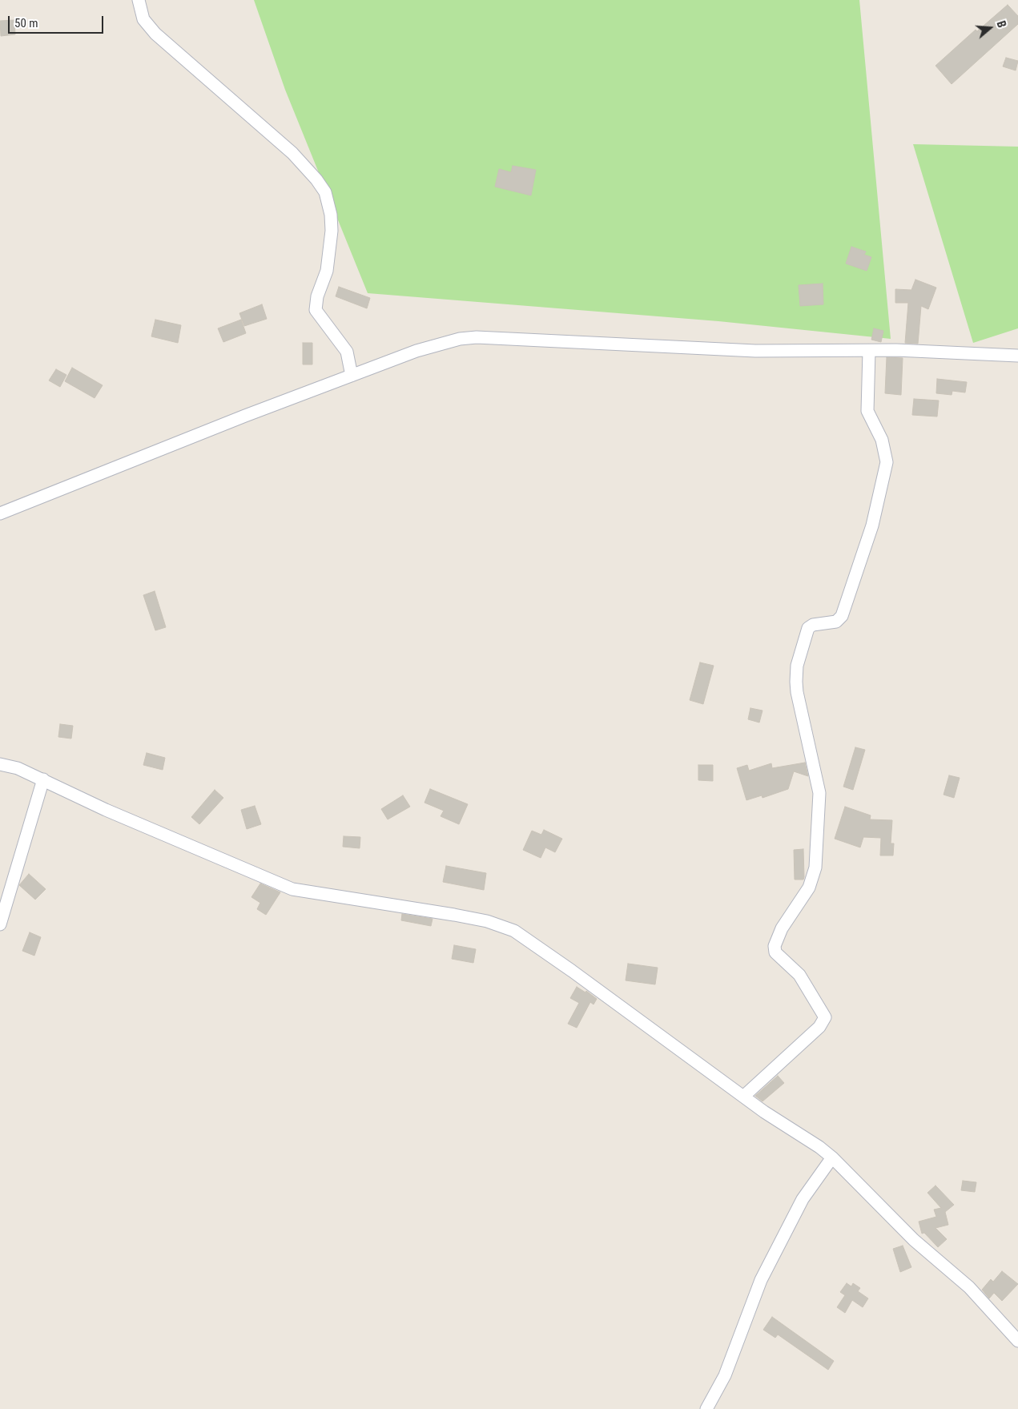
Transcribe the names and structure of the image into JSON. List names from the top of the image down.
{
  "scale_bar": "50 m",
  "north": "right"
}
